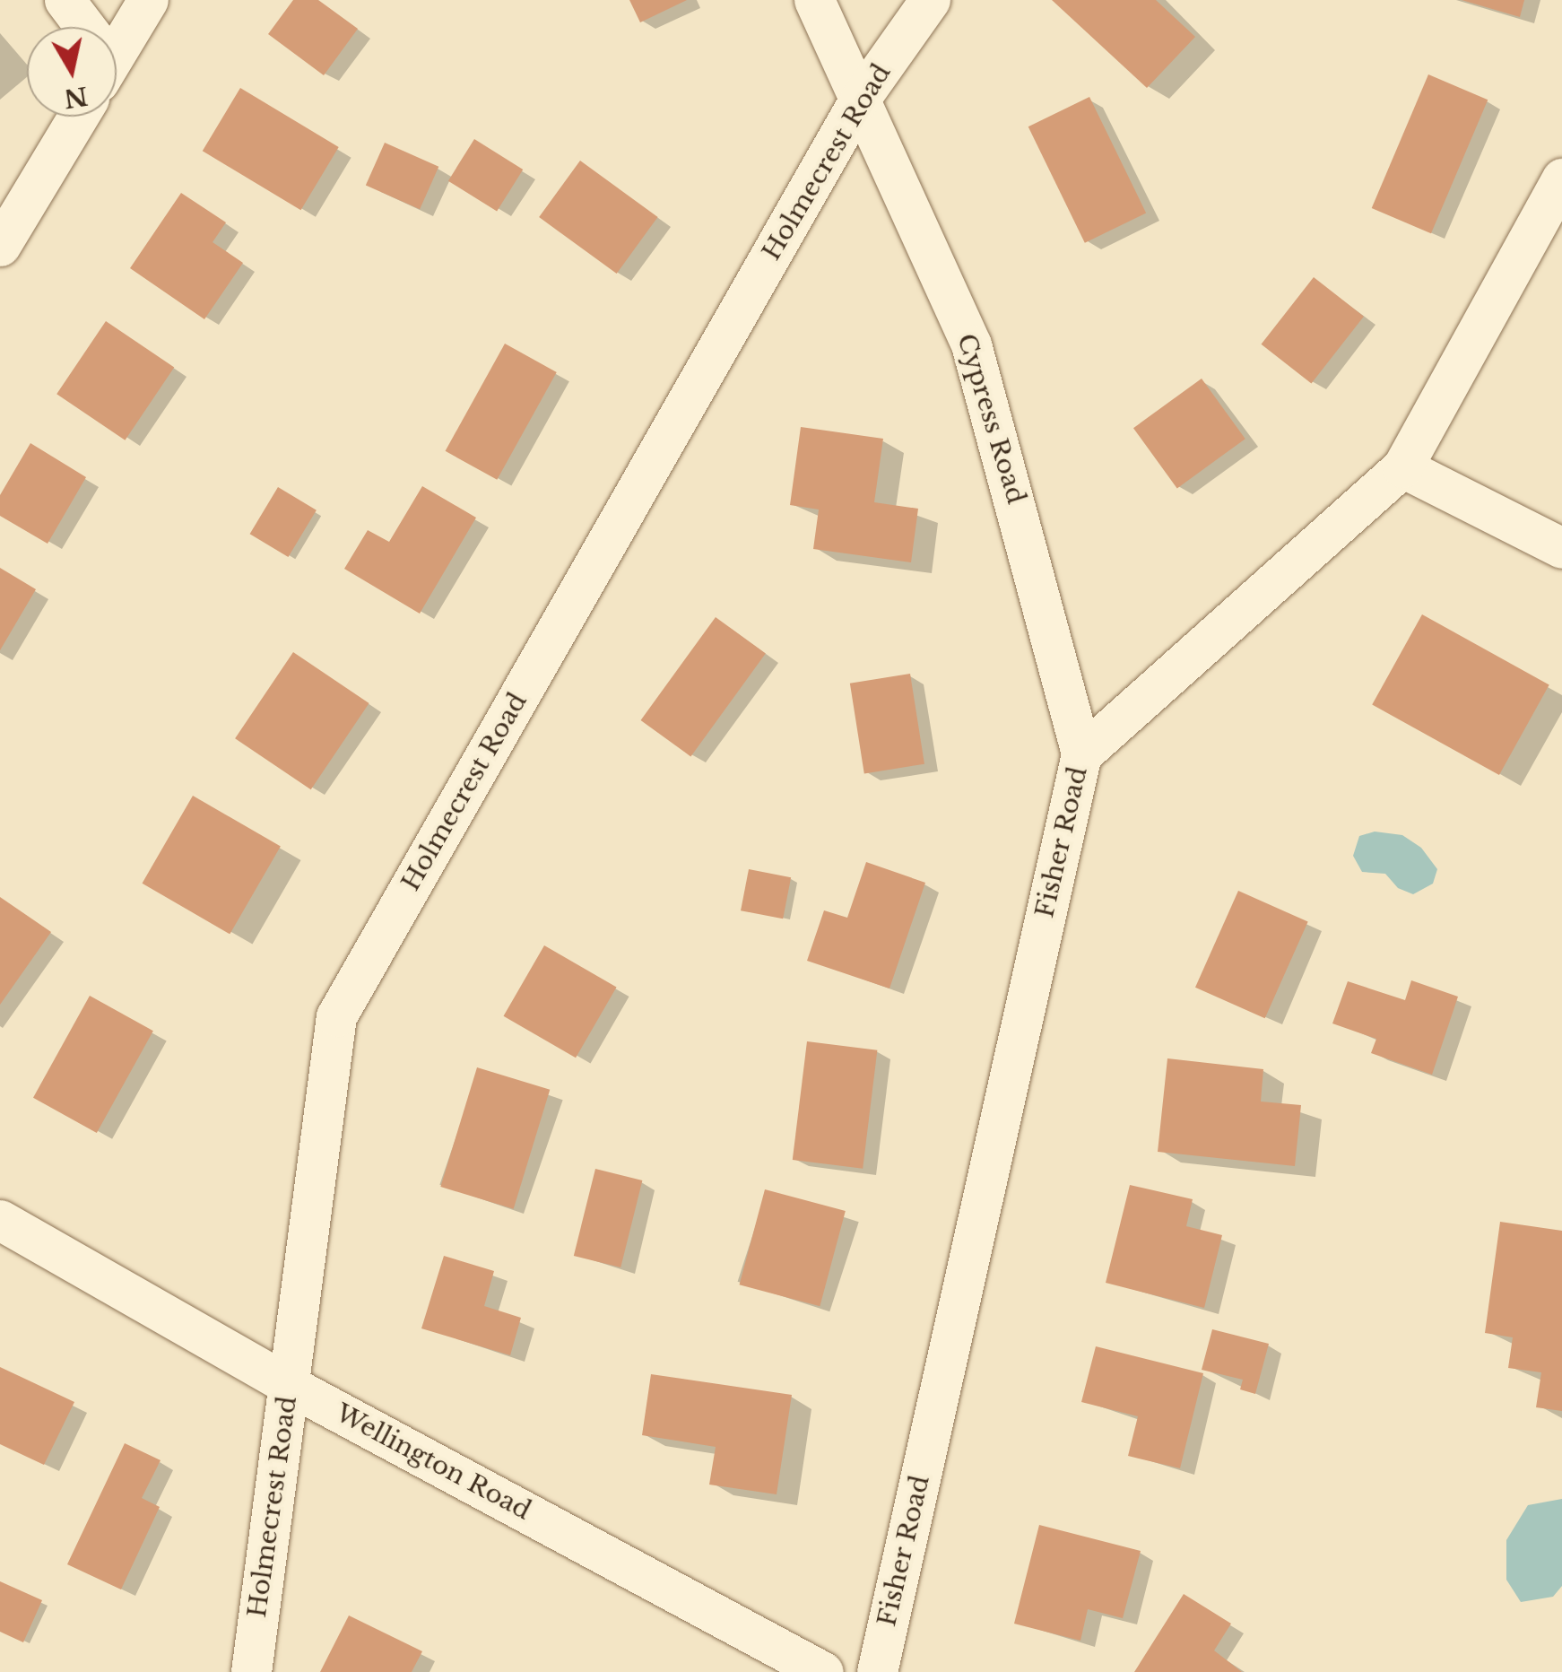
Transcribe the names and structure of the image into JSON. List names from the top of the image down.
{
  "streets": {
    "street": [
      "Holmecrest Road",
      "Cypress Road",
      "Fisher Road",
      "Wellington Road"
    ]
  },
  "crossings": [
    ["Holmecrest Road", "Cypress Road"],
    ["Holmecrest Road", "Wellington Road"],
    ["Cypress Road", "Fisher Road"]
  ],
  "north": "bottom"
}
